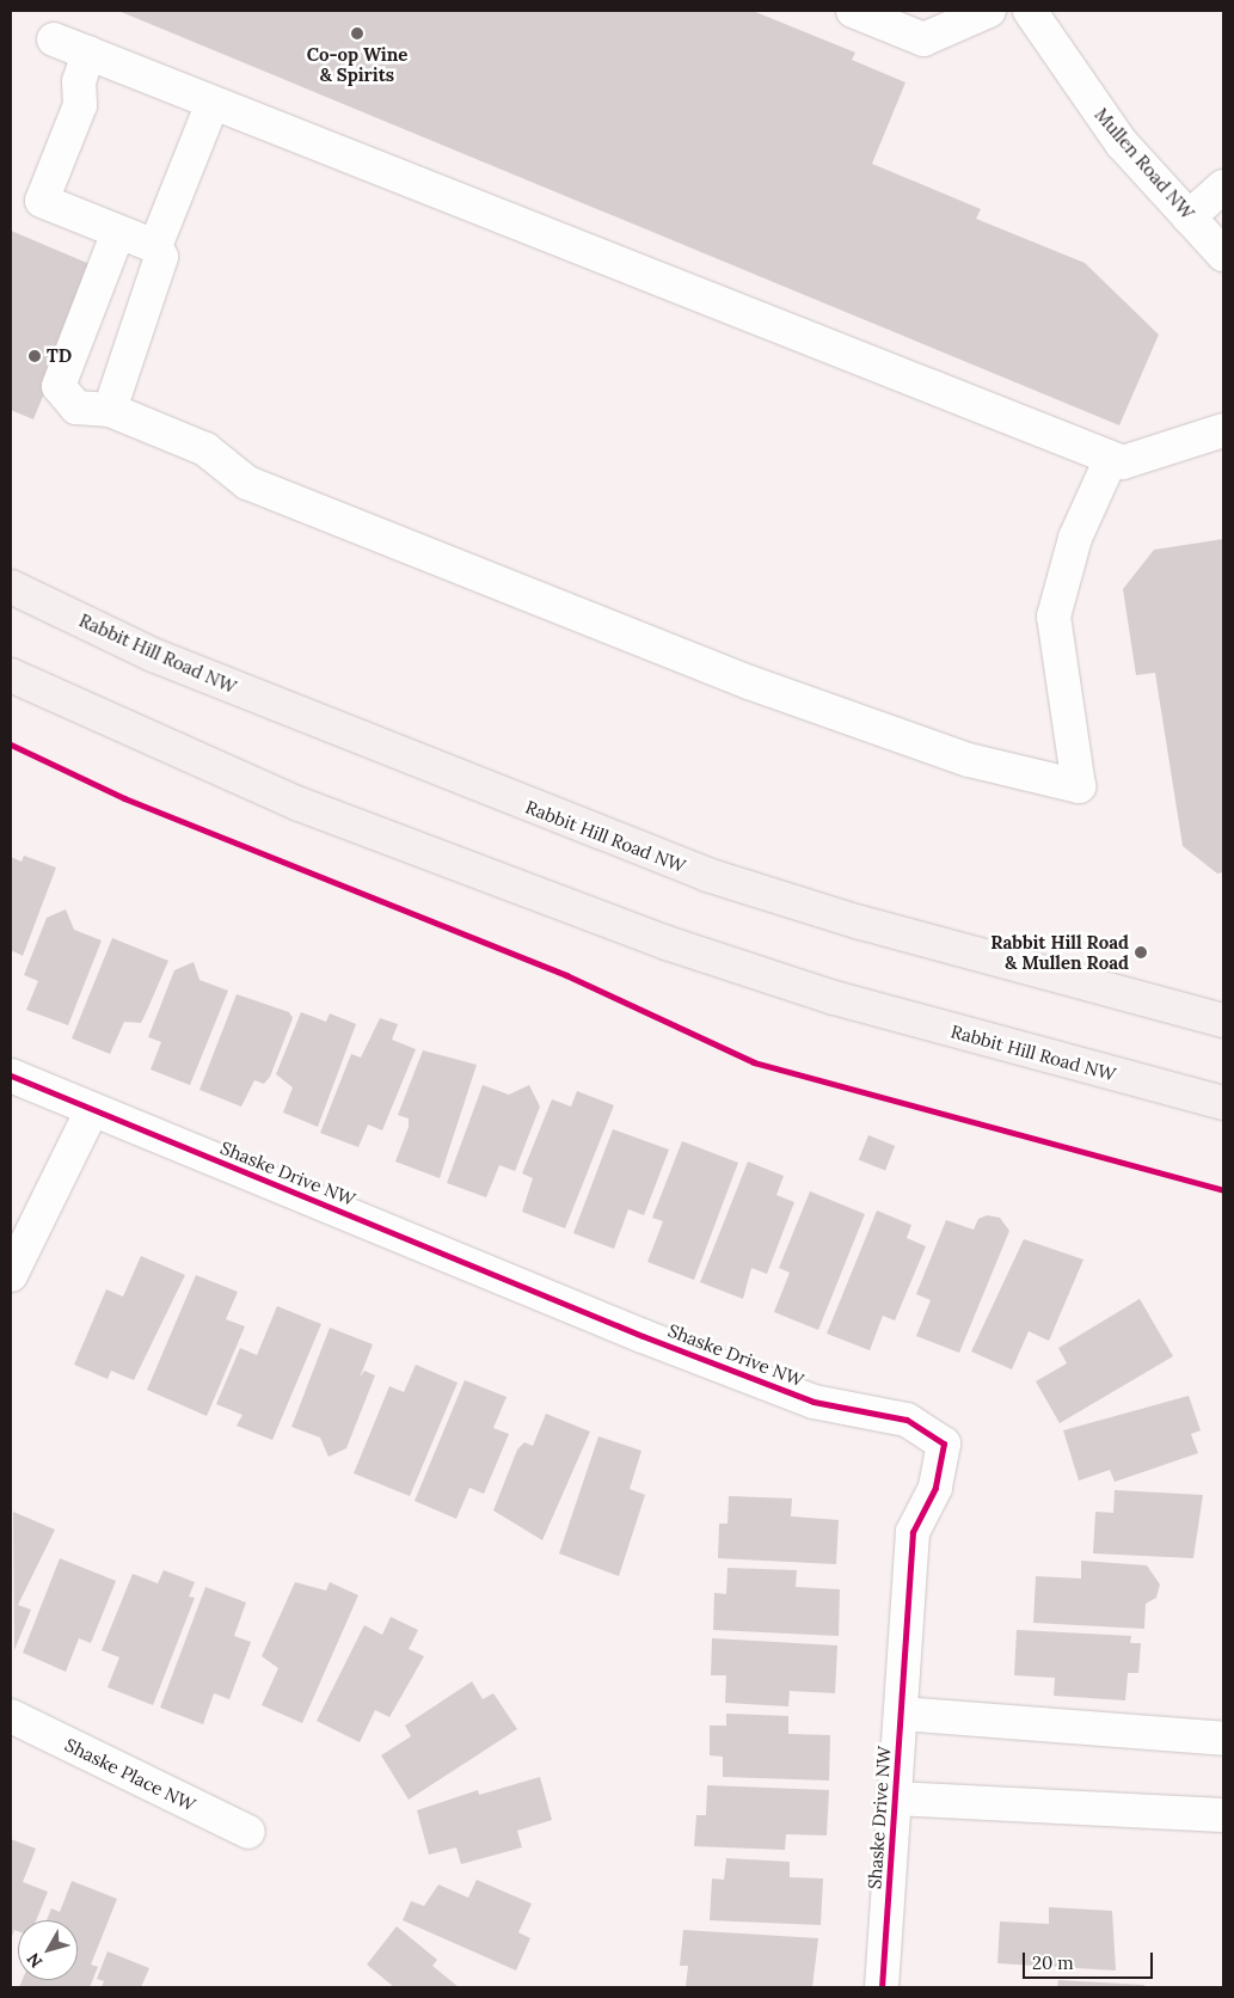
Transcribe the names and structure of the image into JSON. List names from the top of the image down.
{
  "streets": {
    "main road": ["Rabbit Hill Road NW"],
    "street": ["Mullen Road NW", "Shaske Drive NW", "Shaske Place NW"]
  },
  "places": ["Co-op Wine & Spirits", "TD", "Rabbit Hill Road & Mullen Road"],
  "scale_bar": "20 m",
  "north": "bottom left"
}
